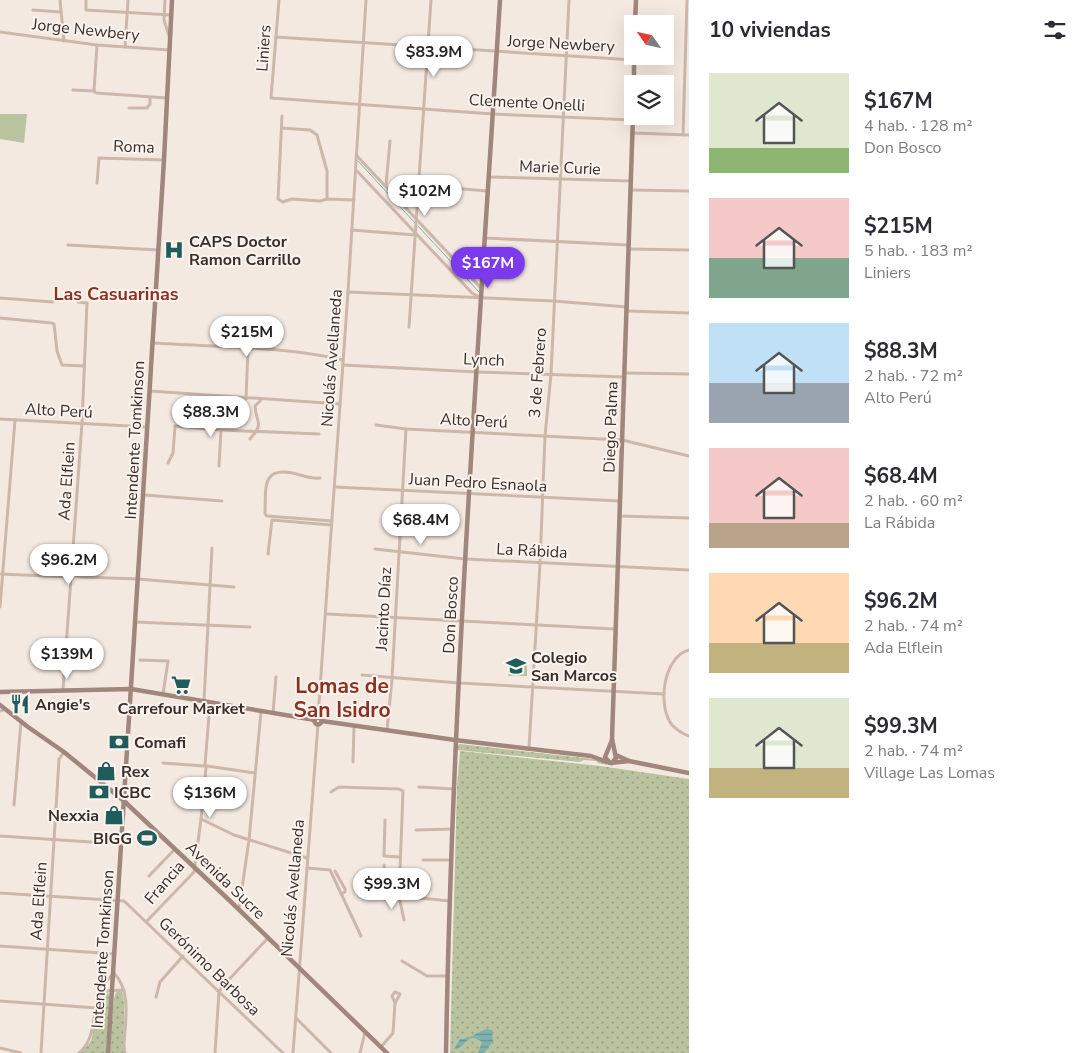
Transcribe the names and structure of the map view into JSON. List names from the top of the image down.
{
  "streets": {
    "street": [
      "Jorge Newbery",
      "Liniers",
      "Clemente Onelli",
      "Roma",
      "Marie Curie",
      "Nicolás Avellaneda",
      "Lynch",
      "3 de Febrero",
      "Alto Perú",
      "Diego Palma",
      "Intendente Tomkinson",
      "Ada Elflein",
      "Juan Pedro Esnaola",
      "La Rábida",
      "Jacinto Díaz",
      "Don Bosco",
      "Avenida Sucre",
      "Francia",
      "Gerónimo Barbosa"
    ]
  },
  "crossings": [
    ["Jorge Newbery", "Liniers"],
    ["Jorge Newbery", "Nicolás Avellaneda"],
    ["Jorge Newbery", "3 de Febrero"],
    ["Jorge Newbery", "Intendente Tomkinson"],
    ["Jorge Newbery", "Don Bosco"],
    ["Liniers", "Clemente Onelli"],
    ["Clemente Onelli", "Nicolás Avellaneda"],
    ["Clemente Onelli", "3 de Febrero"],
    ["Clemente Onelli", "Don Bosco"],
    ["Roma", "Intendente Tomkinson"],
    ["Marie Curie", "3 de Febrero"],
    ["Marie Curie", "Diego Palma"],
    ["Marie Curie", "Don Bosco"],
    ["Nicolás Avellaneda", "Lynch"],
    ["Nicolás Avellaneda", "Juan Pedro Esnaola"],
    ["Nicolás Avellaneda", "Avenida Sucre"],
    ["Lynch", "3 de Febrero"],
    ["Lynch", "Diego Palma"],
    ["Lynch", "Intendente Tomkinson"],
    ["Lynch", "Don Bosco"],
    ["3 de Febrero", "Alto Perú"],
    ["3 de Febrero", "Juan Pedro Esnaola"],
    ["3 de Febrero", "La Rábida"],
    ["Alto Perú", "Diego Palma"],
    ["Alto Perú", "Intendente Tomkinson"],
    ["Alto Perú", "Ada Elflein"],
    ["Alto Perú", "Jacinto Díaz"],
    ["Alto Perú", "Don Bosco"],
    ["Diego Palma", "Juan Pedro Esnaola"],
    ["Diego Palma", "La Rábida"],
    ["Intendente Tomkinson", "Avenida Sucre"],
    ["Intendente Tomkinson", "Gerónimo Barbosa"],
    ["Ada Elflein", "Avenida Sucre"],
    ["Juan Pedro Esnaola", "Jacinto Díaz"],
    ["Juan Pedro Esnaola", "Don Bosco"],
    ["La Rábida", "Jacinto Díaz"],
    ["La Rábida", "Don Bosco"],
    ["Avenida Sucre", "Francia"],
    ["Francia", "Gerónimo Barbosa"]
  ],
  "districts": ["Las Casuarinas", "Lomas de San Isidro"],
  "places": {
    "hospital": ["CAPS Doctor Ramon Carrillo"],
    "school or university": ["Colegio San Marcos"],
    "supermarket": ["Carrefour Market"],
    "restaurant": ["Angie's"],
    "bank": ["Comafi", "ICBC"],
    "shop": ["Rex", "Nexxia"],
    "sports": ["BIGG"]
  },
  "north": "top left",
  "page": {
    "heading": "10 viviendas",
    "price": [
      "$83.9M",
      "$102M",
      "$167M",
      "$215M",
      "$88.3M",
      "$68.4M",
      "$96.2M",
      "$139M",
      "$136M",
      "$99.3M"
    ],
    "list": [
      {
        "name": "$167M",
        "note": "4 hab. · 128 m² · Don Bosco"
      },
      {
        "name": "$215M",
        "note": "5 hab. · 183 m² · Liniers"
      },
      {
        "name": "$88.3M",
        "note": "2 hab. · 72 m² · Alto Perú"
      },
      {
        "name": "$68.4M",
        "note": "2 hab. · 60 m² · La Rábida"
      },
      {
        "name": "$96.2M",
        "note": "2 hab. · 74 m² · Ada Elflein"
      },
      {
        "name": "$99.3M",
        "note": "2 hab. · 74 m² · Village Las Lomas"
      }
    ]
  }
}
